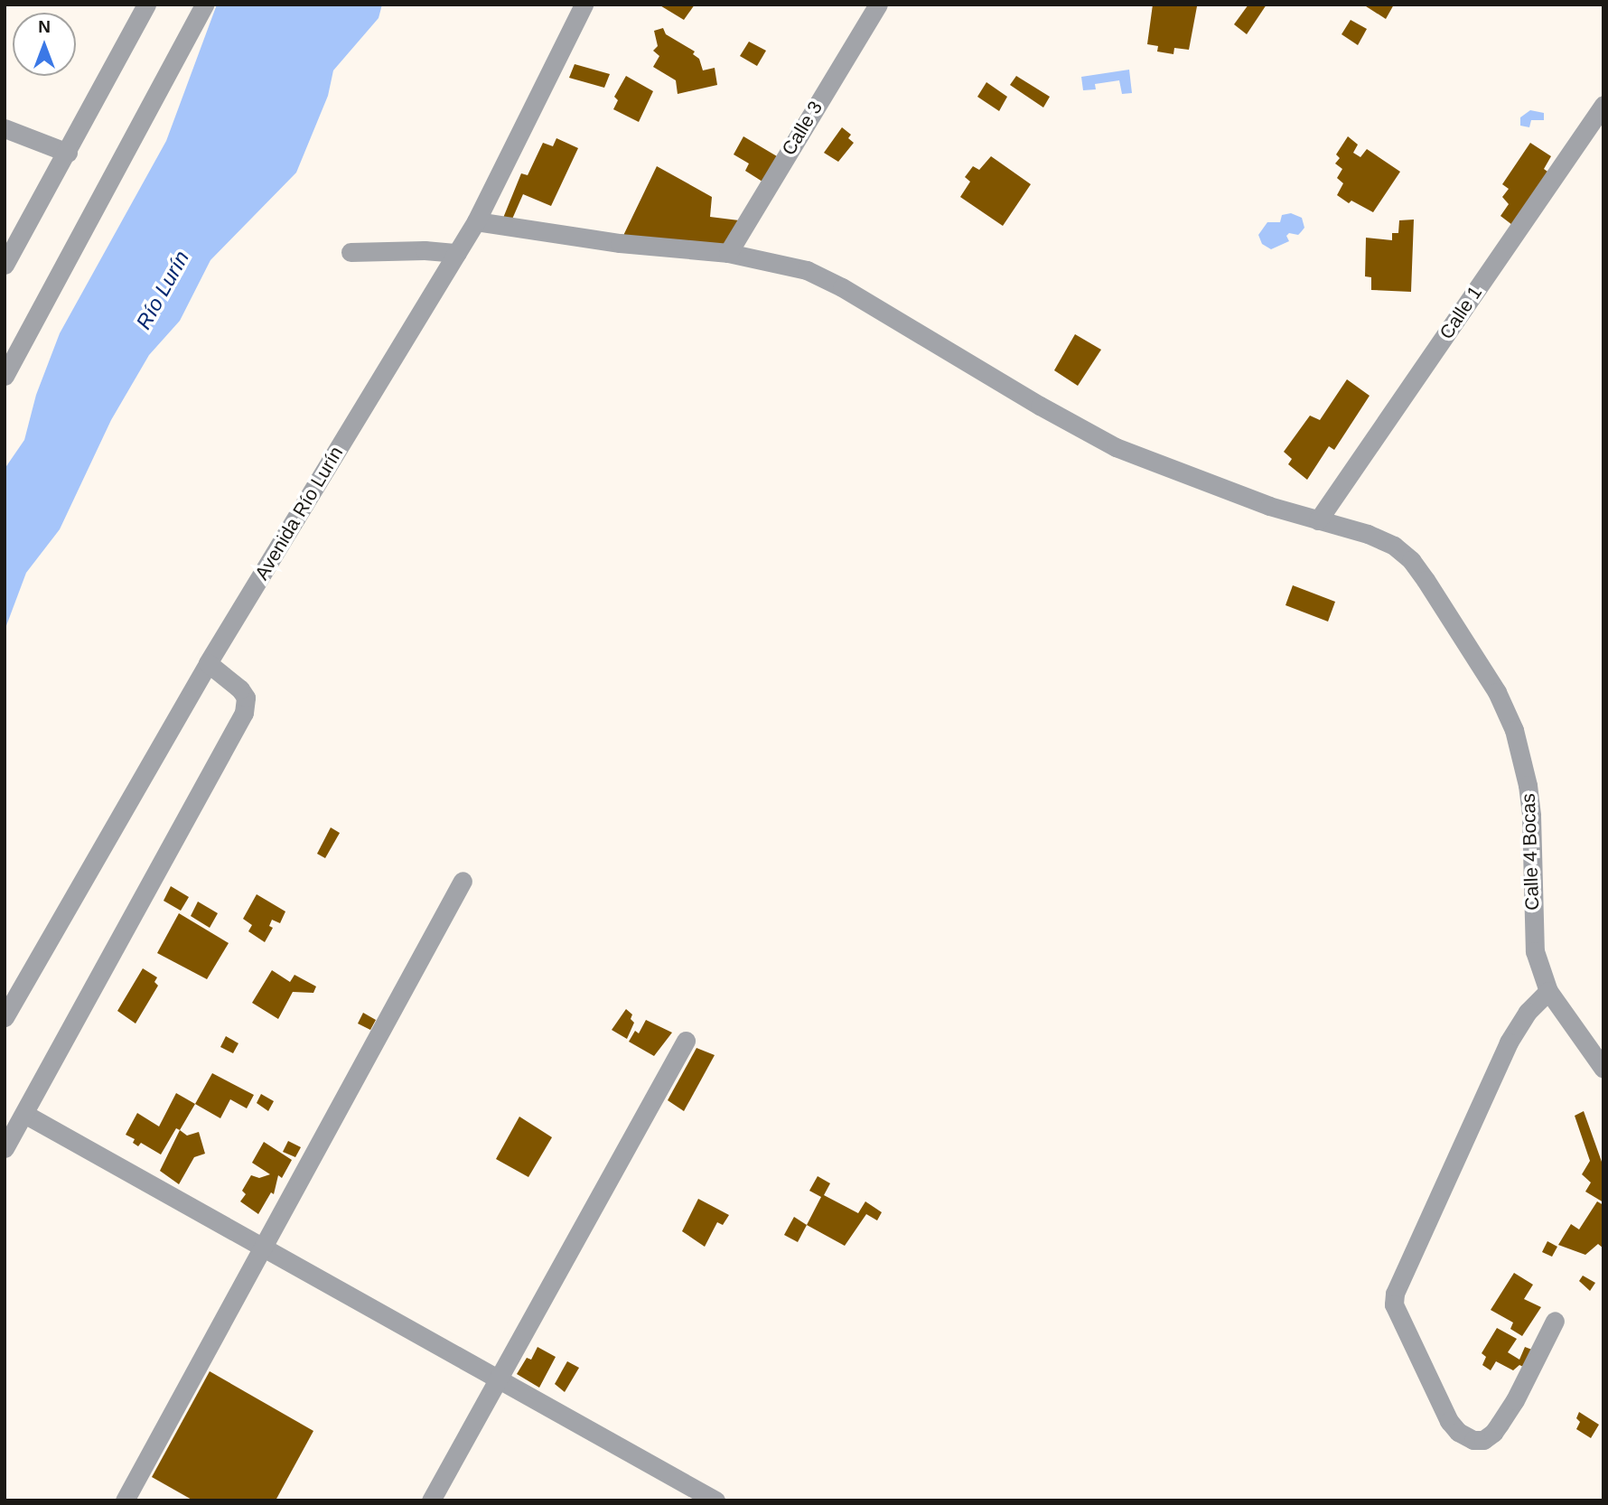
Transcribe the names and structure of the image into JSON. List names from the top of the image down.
{
  "streets": {
    "street": [
      "Calle 3",
      "Calle 1",
      "Avenida Río Lurín",
      "Calle 4 Bocas"
    ]
  },
  "crossings": [
    ["Calle 3", "Calle 4 Bocas"],
    ["Calle 1", "Calle 4 Bocas"],
    ["Avenida Río Lurín", "Calle 4 Bocas"]
  ],
  "water": ["Río Lurín"],
  "north": "top"
}
